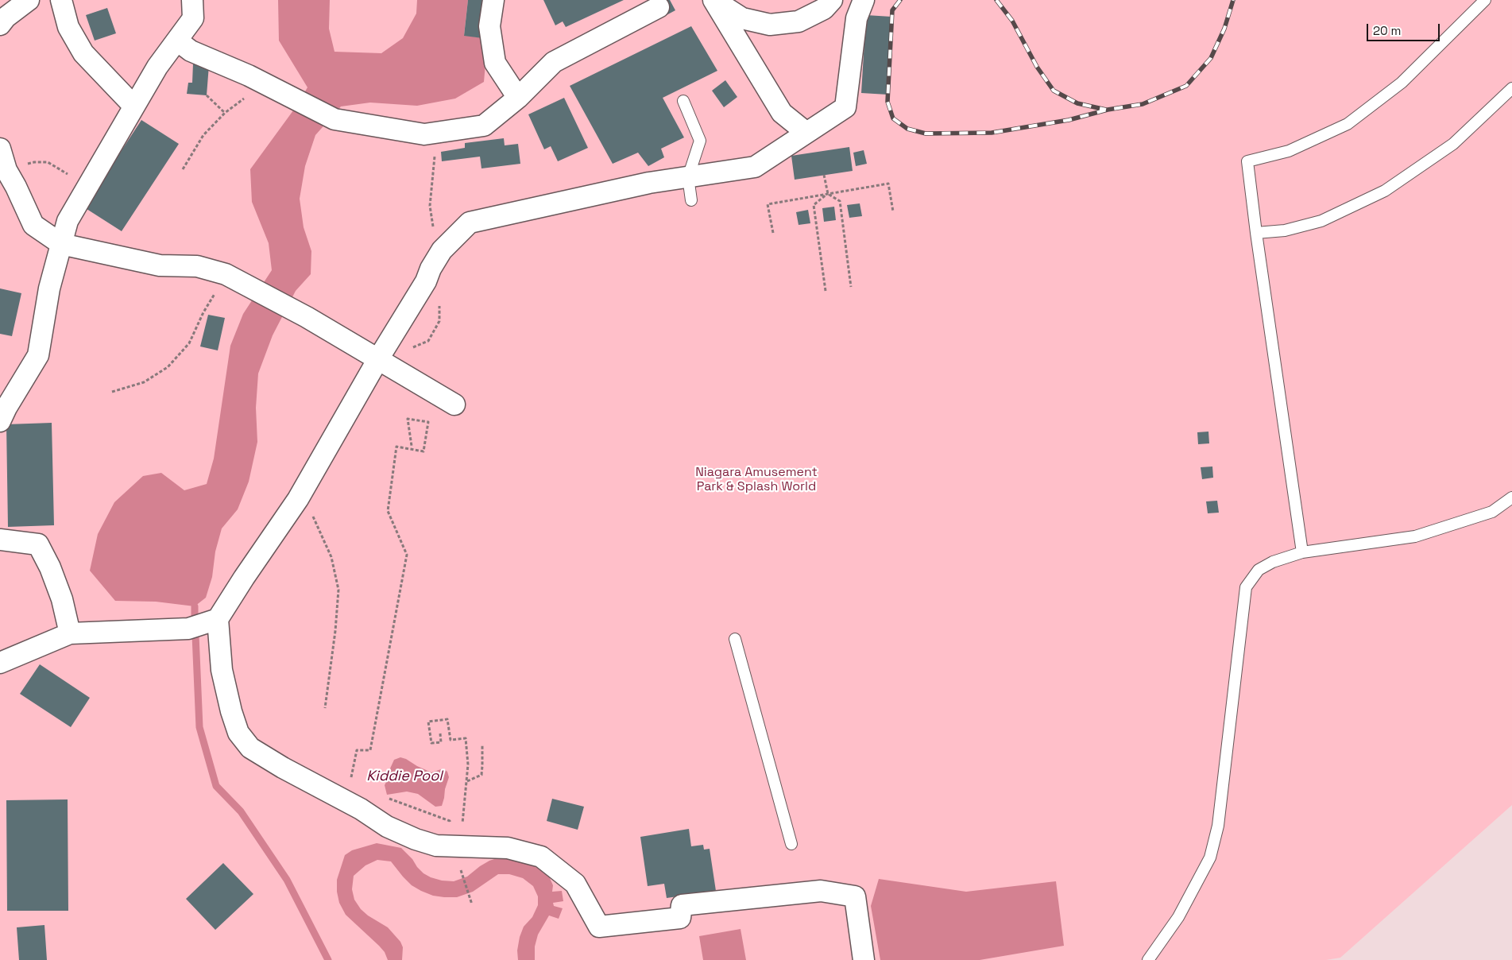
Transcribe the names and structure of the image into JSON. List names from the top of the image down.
{
  "water": ["Kiddie Pool"],
  "parks": ["Niagara Amusement Park & Splash World"],
  "scale_bar": "20 m"
}
